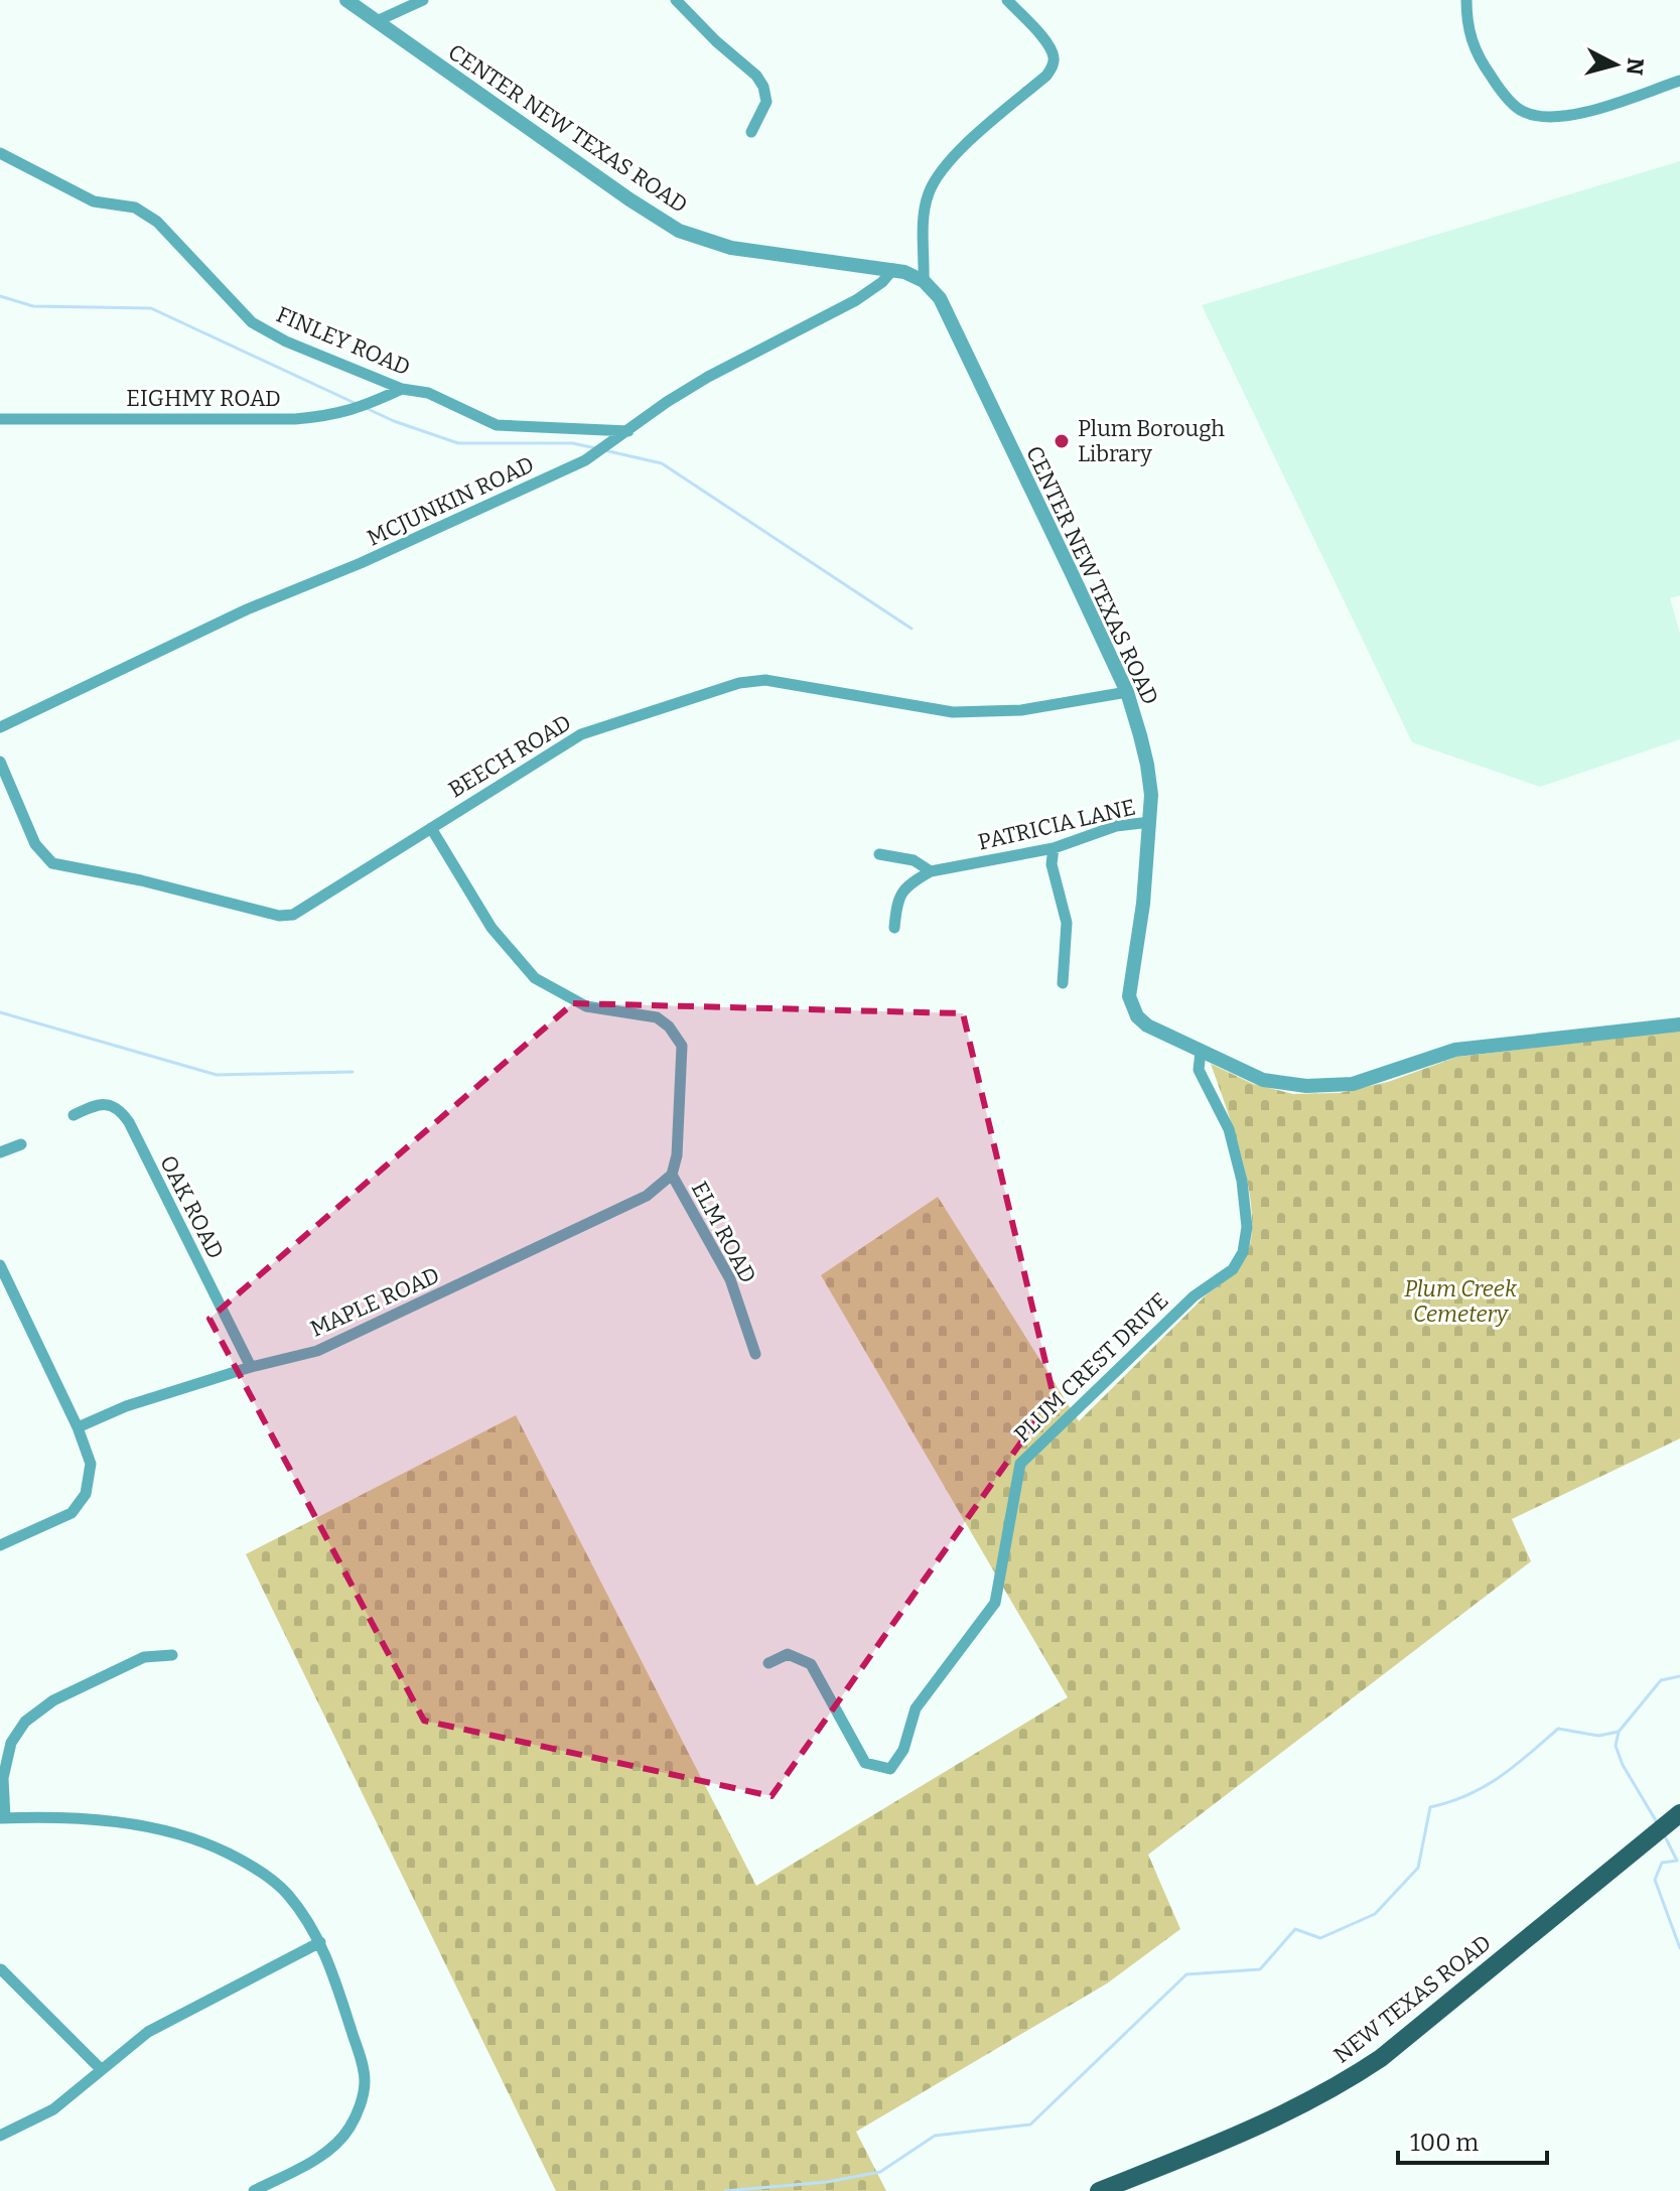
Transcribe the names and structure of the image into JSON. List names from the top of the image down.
{
  "streets": {
    "main road": ["NEW TEXAS ROAD"],
    "street": [
      "CENTER NEW TEXAS ROAD",
      "FINLEY ROAD",
      "EIGHMY ROAD",
      "MCJUNKIN ROAD",
      "BEECH ROAD",
      "PATRICIA LANE",
      "OAK ROAD",
      "ELM ROAD",
      "MAPLE ROAD",
      "PLUM CREST DRIVE"
    ]
  },
  "crossings": [
    ["CENTER NEW TEXAS ROAD", "MCJUNKIN ROAD"],
    ["CENTER NEW TEXAS ROAD", "BEECH ROAD"],
    ["CENTER NEW TEXAS ROAD", "PATRICIA LANE"],
    ["CENTER NEW TEXAS ROAD", "PLUM CREST DRIVE"],
    ["FINLEY ROAD", "EIGHMY ROAD"],
    ["FINLEY ROAD", "MCJUNKIN ROAD"],
    ["OAK ROAD", "MAPLE ROAD"],
    ["ELM ROAD", "MAPLE ROAD"]
  ],
  "parks": ["Plum Creek Cemetery"],
  "places": ["Plum Borough Library"],
  "scale_bar": "100 m",
  "north": "right"
}
